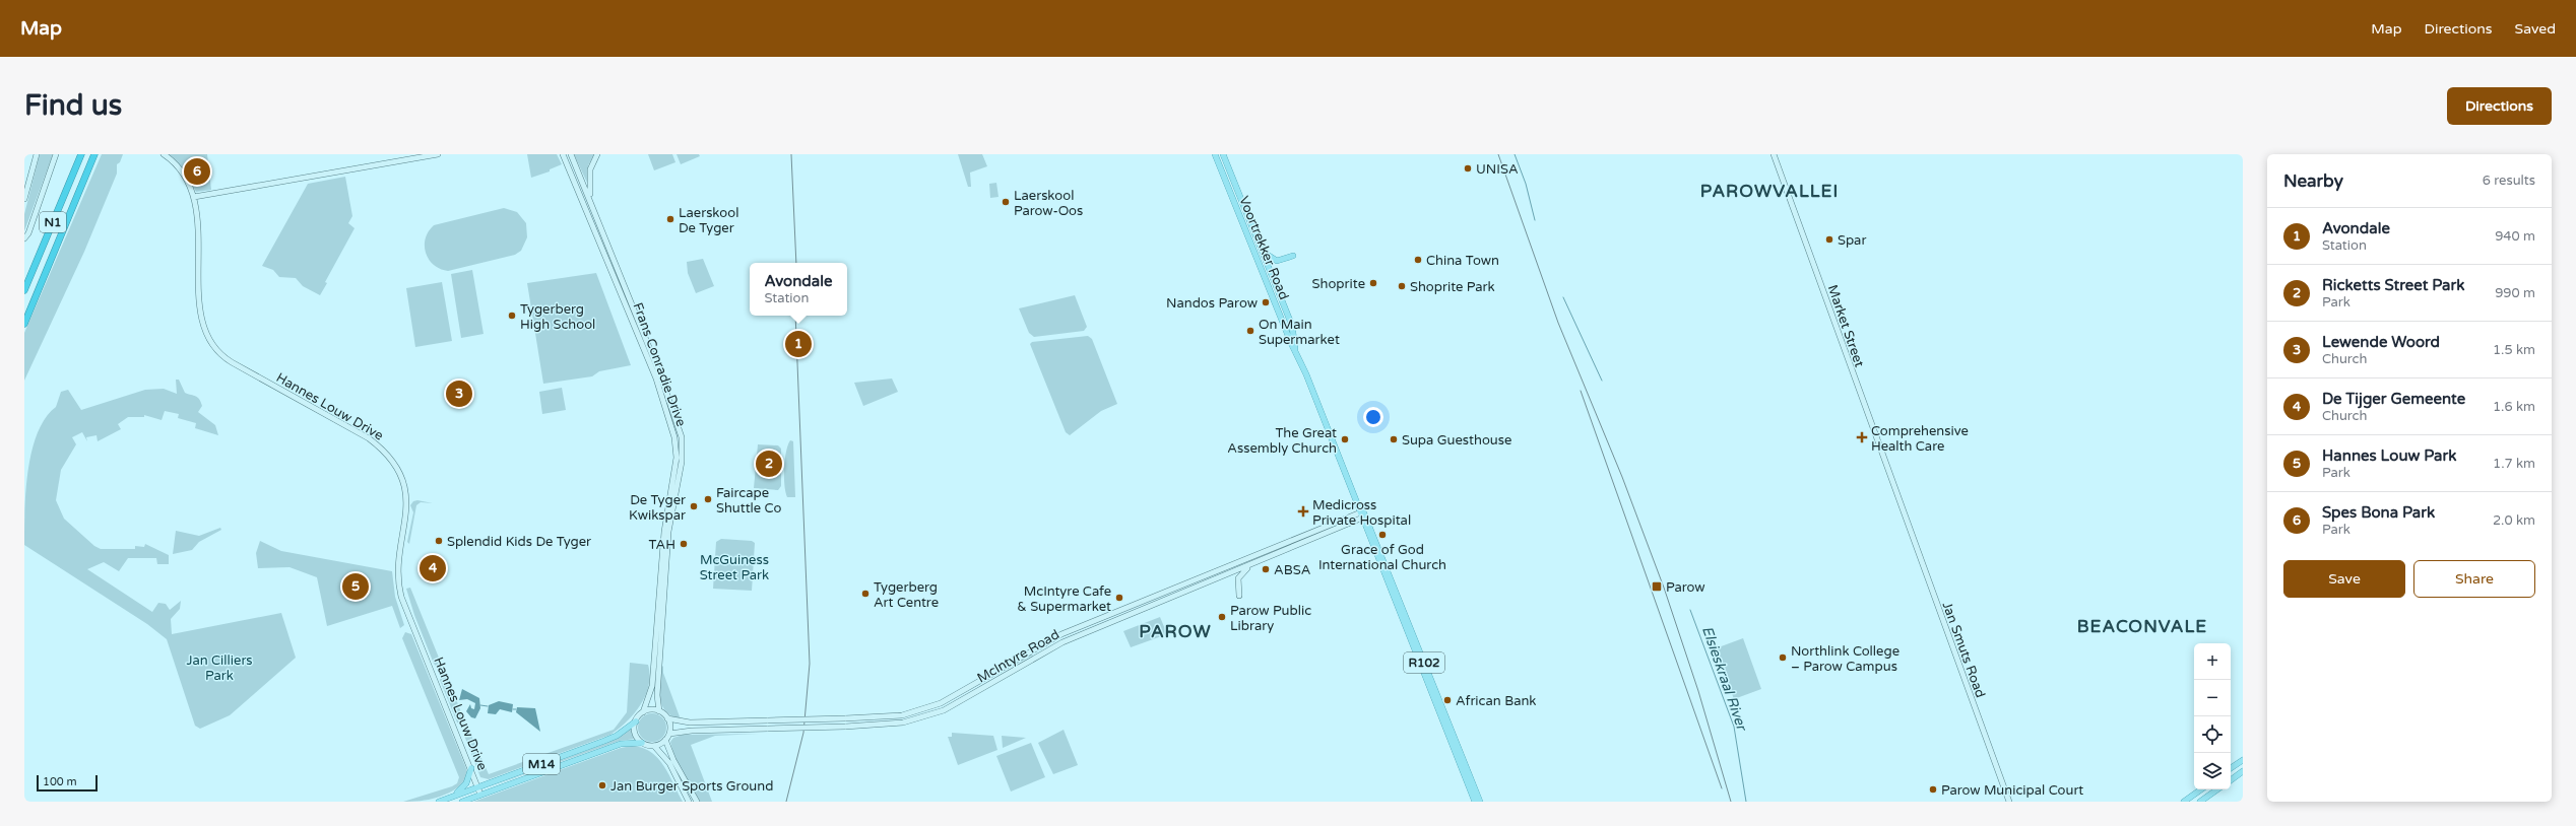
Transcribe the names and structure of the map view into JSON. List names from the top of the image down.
{
  "streets": {
    "highway": ["N1"],
    "main road": [
      "Voortrekker Road",
      "Market Street",
      "Frans Conradie Drive",
      "Hannes Louw Drive",
      "Jan Smuts Road",
      "McIntyre Road",
      "R102",
      "M14"
    ]
  },
  "crossings": [
    ["Voortrekker Road", "McIntyre Road"],
    ["Market Street", "Jan Smuts Road"],
    ["Frans Conradie Drive", "McIntyre Road"],
    ["Frans Conradie Drive", "M14"],
    ["Hannes Louw Drive", "M14"],
    ["McIntyre Road", "M14"]
  ],
  "districts": ["PAROWVALLEI", "BEACONVALE", "PAROW"],
  "water": ["Elsieskraal River"],
  "parks": ["McGuiness Street Park", "Jan Cilliers Park"],
  "places": {
    "other": [
      "UNISA",
      "Laerskool Parow-Oos",
      "Laerskool De Tyger",
      "Spar",
      "China Town",
      "Shoprite",
      "Shoprite Park",
      "Nandos Parow",
      "Tygerberg High School",
      "On Main Supermarket",
      "The Great Assembly Church",
      "Supa Guesthouse",
      "Faircape Shuttle Co",
      "De Tyger Kwikspar",
      "Grace of God International Church",
      "Splendid Kids De Tyger",
      "TAH",
      "ABSA",
      "Tygerberg Art Centre",
      "McIntyre Cafe & Supermarket",
      "Parow Public Library",
      "Northlink College – Parow Campus",
      "African Bank",
      "Jan Burger Sports Ground",
      "Parow Municipal Court"
    ],
    "health": ["Comprehensive Health Care", "Medicross Private Hospital"],
    "transit": ["Parow"]
  },
  "scale_bar": "100 m",
  "page": {
    "header": "Map",
    "nav": ["Map", "Directions", "Saved"],
    "buttons": [
      "Directions",
      ["Save", "Share"]
    ],
    "title": "Find us",
    "heading": ["Nearby", "6 results"],
    "pins": [
      "6",
      "1",
      "3",
      "2",
      "4",
      "5"
    ],
    "list": [
      {
        "mark": "1",
        "name": "Avondale",
        "note": "Station",
        "value": "940 m"
      },
      {
        "mark": "2",
        "name": "Ricketts Street Park",
        "note": "Park",
        "value": "990 m"
      },
      {
        "mark": "3",
        "name": "Lewende Woord",
        "note": "Church",
        "value": "1.5 km"
      },
      {
        "mark": "4",
        "name": "De Tijger Gemeente",
        "note": "Church",
        "value": "1.6 km"
      },
      {
        "mark": "5",
        "name": "Hannes Louw Park",
        "note": "Park",
        "value": "1.7 km"
      },
      {
        "mark": "6",
        "name": "Spes Bona Park",
        "note": "Park",
        "value": "2.0 km"
      }
    ],
    "popup": ["Avondale", "Station"],
    "map_buttons": ["+", "−"],
    "scale": "100 m"
  }
}
